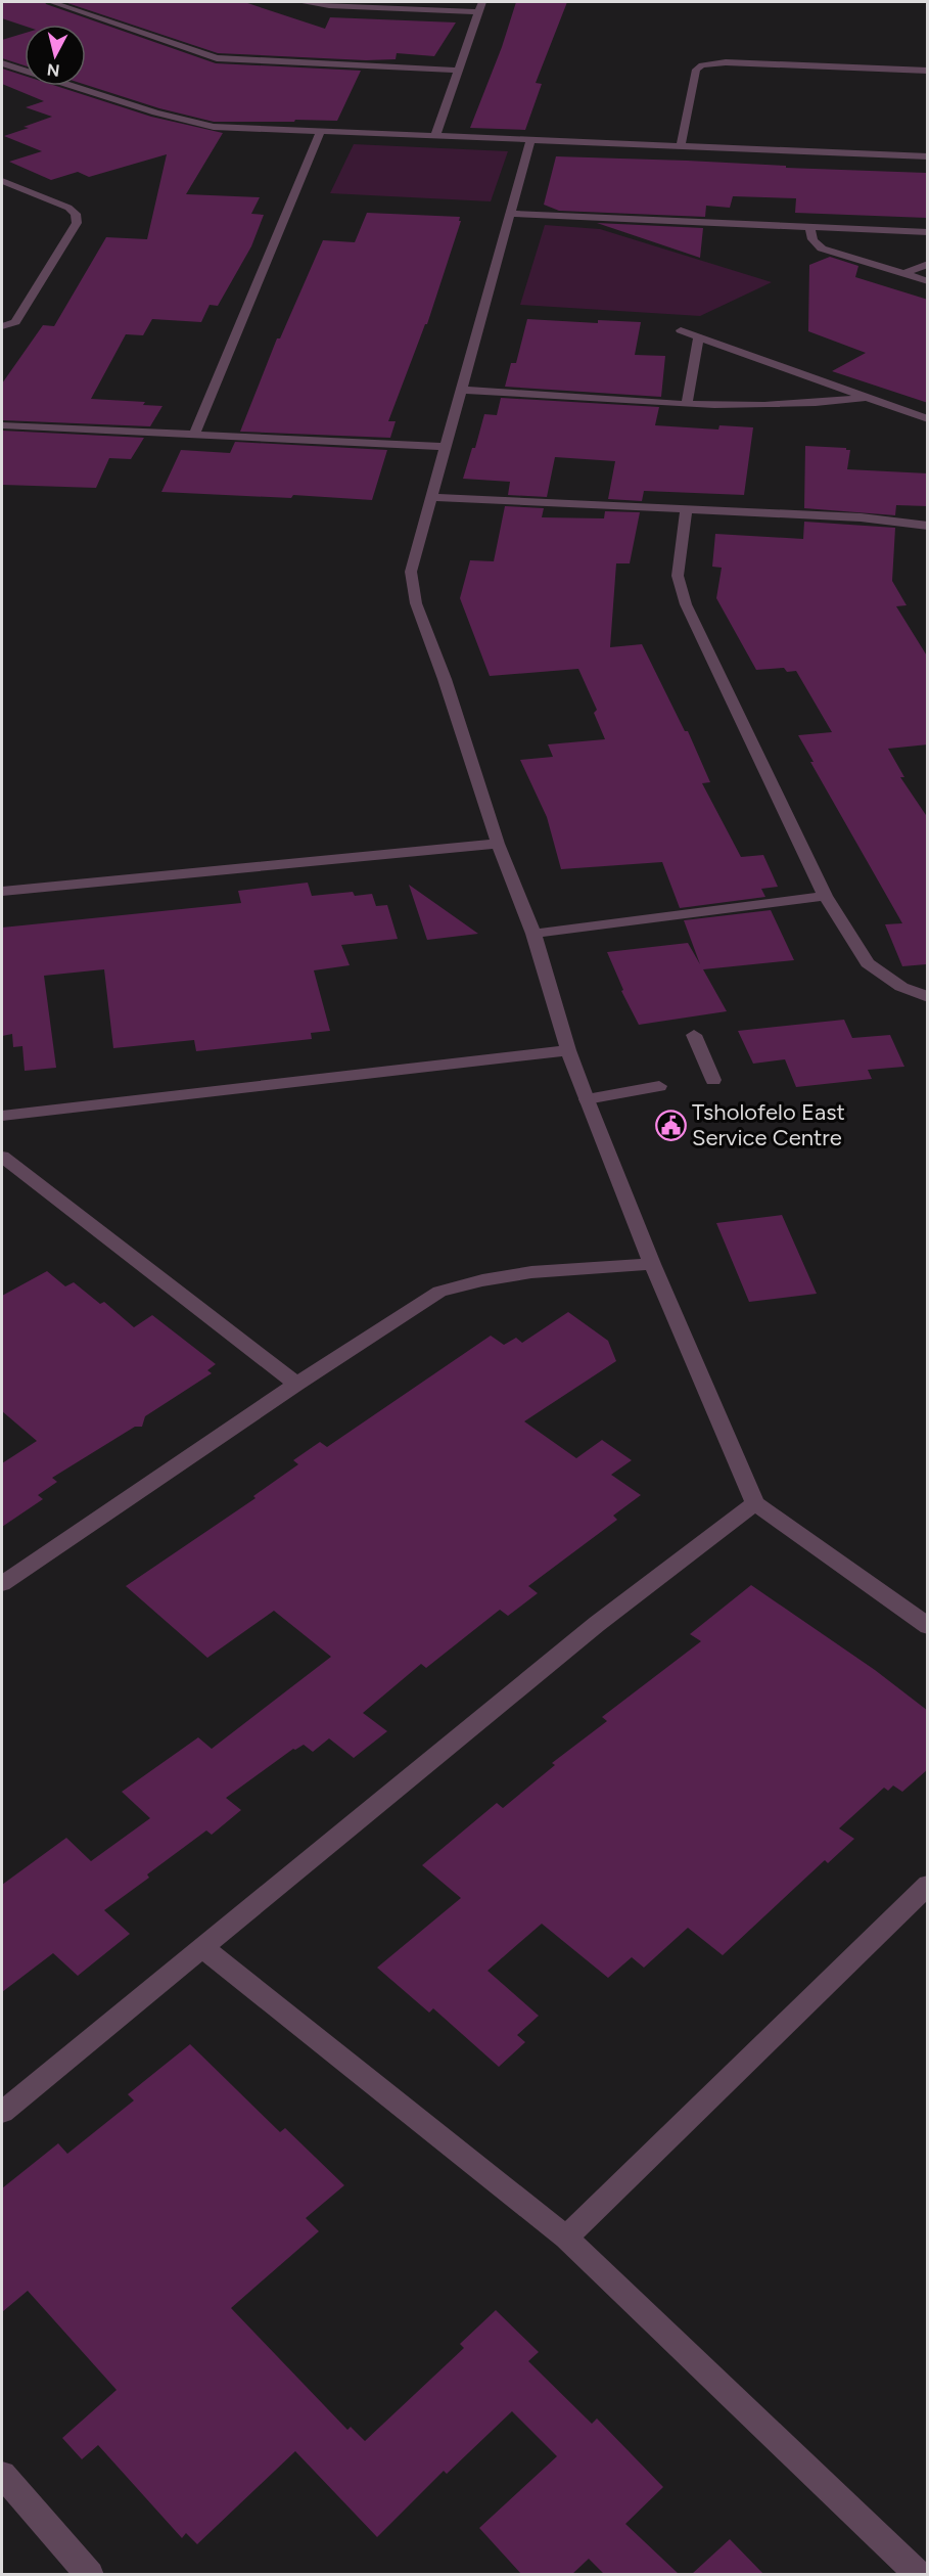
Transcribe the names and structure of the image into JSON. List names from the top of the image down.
{
  "places": {
    "public building": ["Tsholofelo East Service Centre"]
  },
  "north": "bottom"
}
